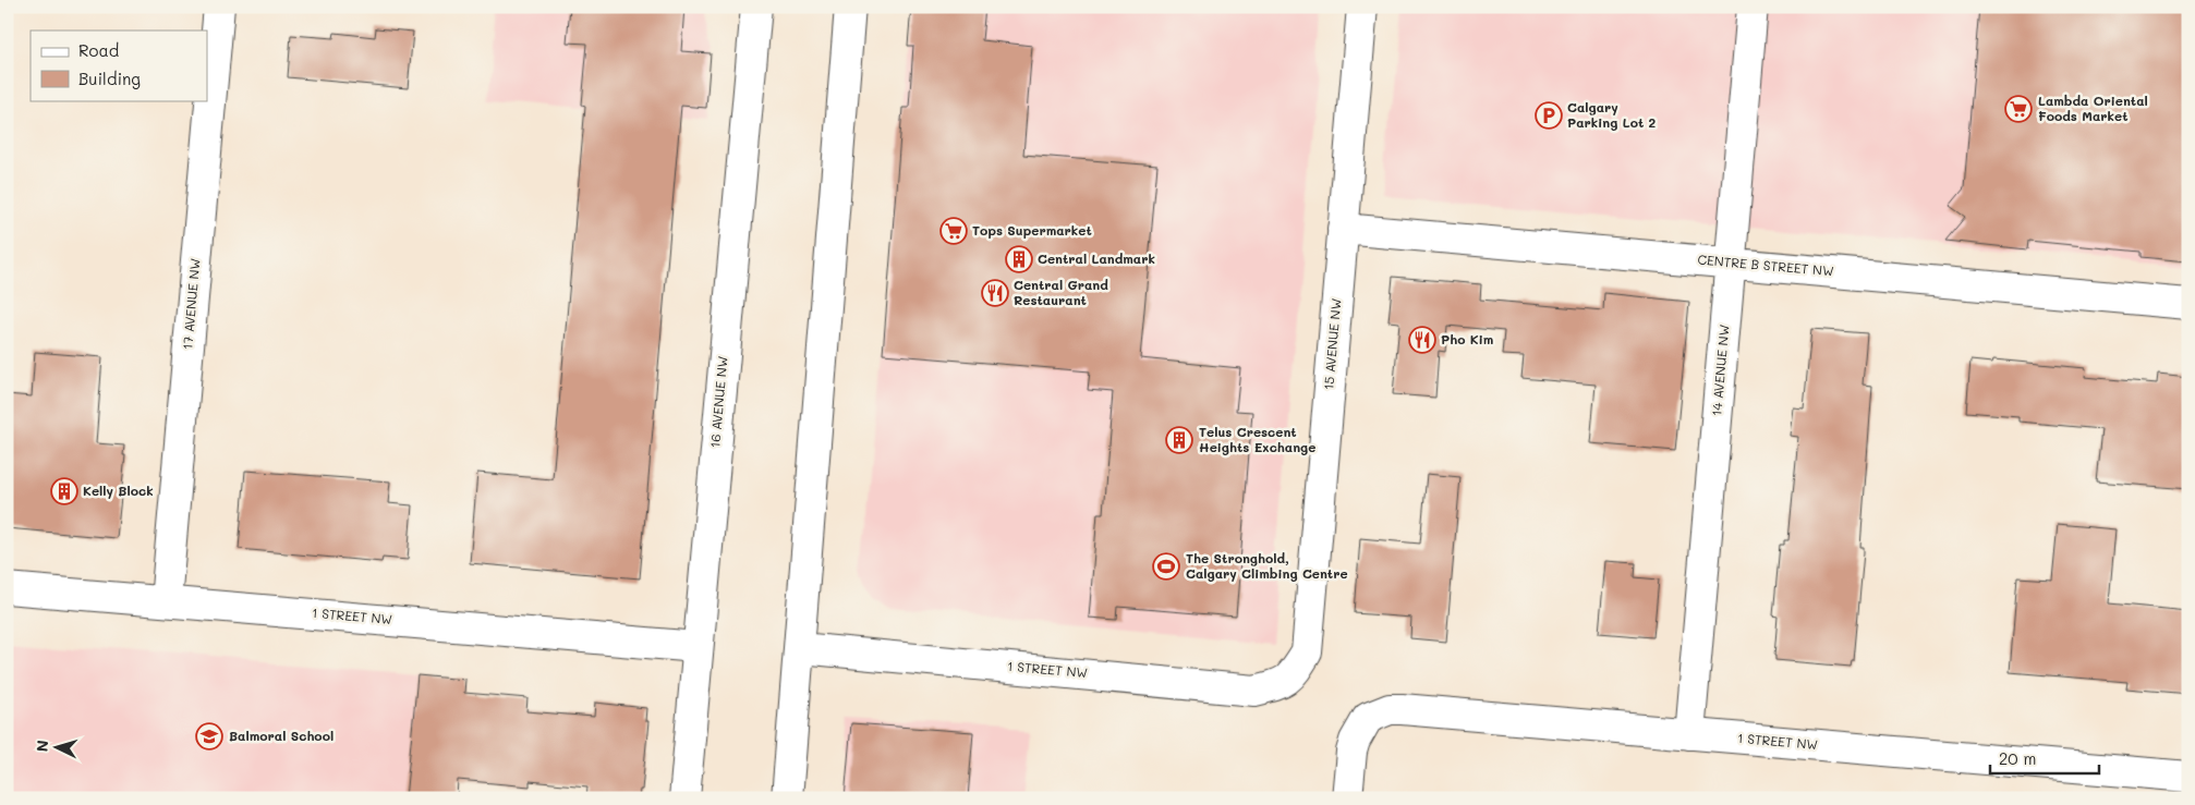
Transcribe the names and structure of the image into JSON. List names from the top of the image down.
{
  "streets": {
    "main road": [
      "CENTRE B STREET NW",
      "17 AVENUE NW",
      "15 AVENUE NW",
      "14 AVENUE NW",
      "16 AVENUE NW",
      "1 STREET NW"
    ]
  },
  "crossings": [
    ["CENTRE B STREET NW", "15 AVENUE NW"],
    ["CENTRE B STREET NW", "14 AVENUE NW"],
    ["17 AVENUE NW", "1 STREET NW"],
    ["15 AVENUE NW", "1 STREET NW"],
    ["14 AVENUE NW", "1 STREET NW"],
    ["16 AVENUE NW", "1 STREET NW"]
  ],
  "places": {
    "supermarket": ["Lambda Oriental Foods Market", "Tops Supermarket"],
    "parking": ["Calgary Parking Lot 2"],
    "building": ["Central Landmark", "Telus Crescent Heights Exchange", "Kelly Block"],
    "restaurant": ["Central Grand Restaurant", "Pho Kim"],
    "sports": ["The Stronghold, Calgary Climbing Centre"],
    "school or university": ["Balmoral School"]
  },
  "legend": ["Road", "Building"],
  "scale_bar": "20 m",
  "north": "left"
}
